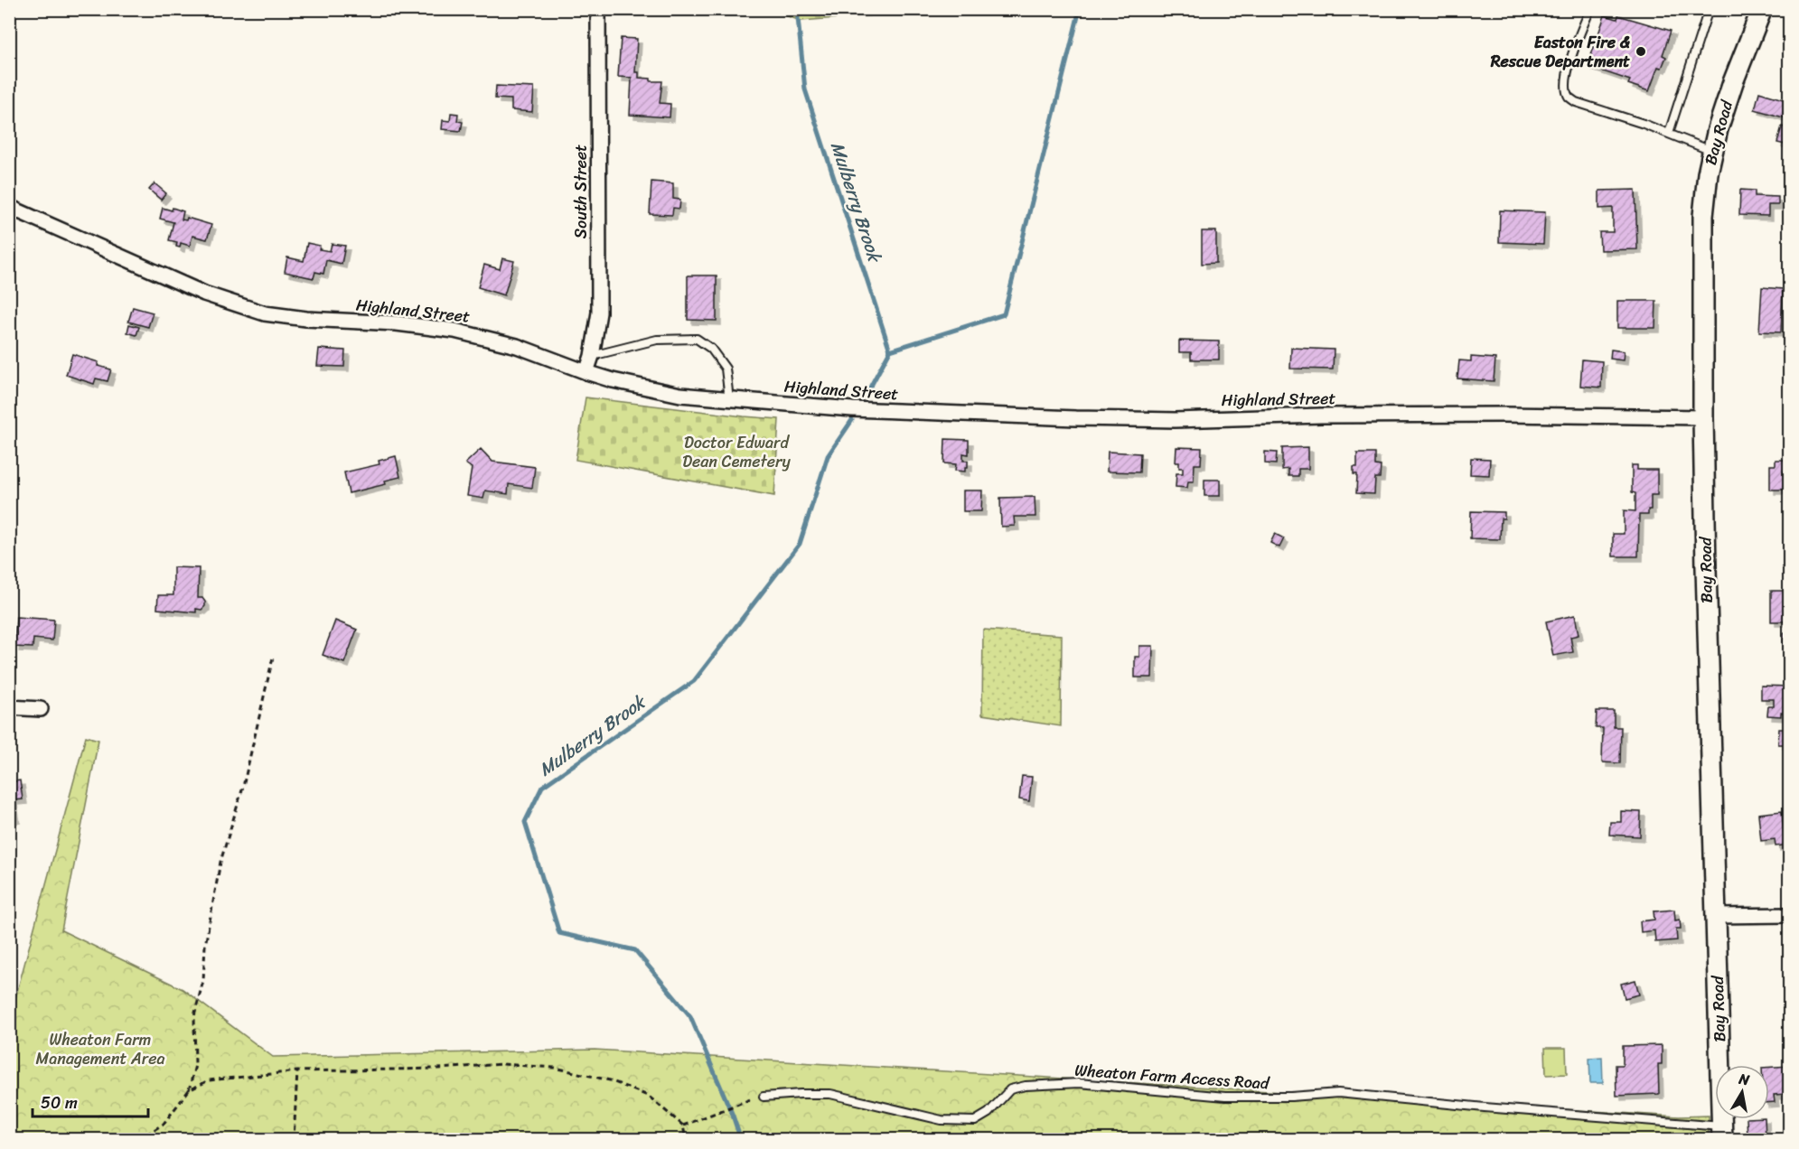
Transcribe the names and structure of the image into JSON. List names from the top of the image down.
{
  "streets": {
    "main road": ["Bay Road"],
    "street": ["South Street", "Highland Street"],
    "lane": ["Wheaton Farm Access Road"]
  },
  "crossings": [
    ["Bay Road", "Highland Street"],
    ["Bay Road", "Wheaton Farm Access Road"],
    ["South Street", "Highland Street"]
  ],
  "water": ["Mulberry Brook"],
  "parks": ["Doctor Edward Dean Cemetery", "Wheaton Farm Management Area"],
  "places": ["Easton Fire & Rescue Department"],
  "scale_bar": "50 m",
  "north": "top"
}
